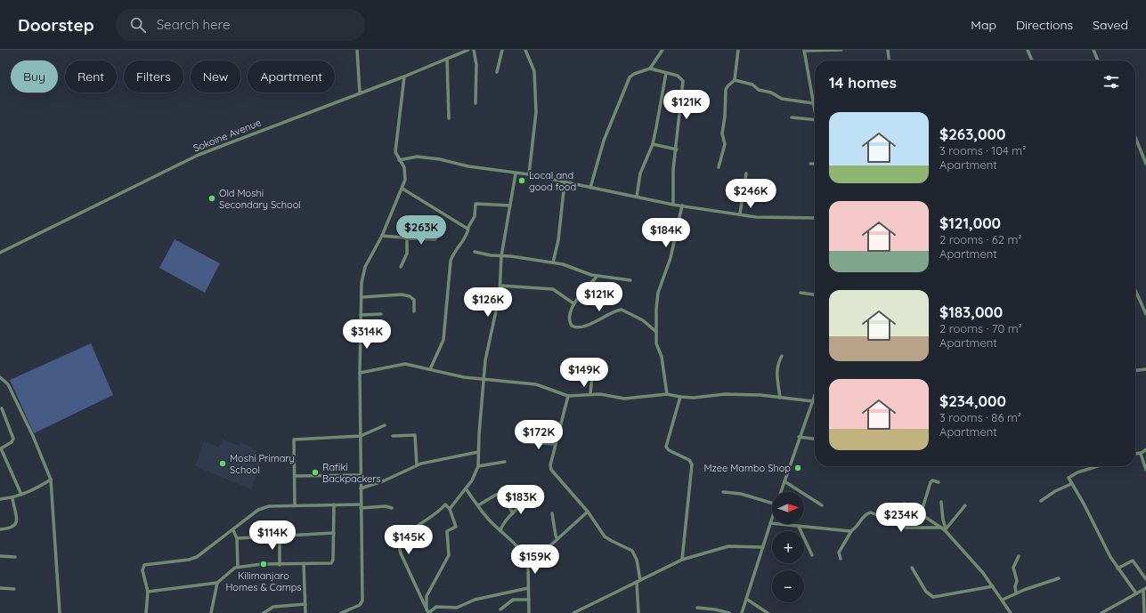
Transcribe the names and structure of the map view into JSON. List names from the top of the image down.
{
  "streets": {
    "street": ["Sokoine Avenue"]
  },
  "places": [
    "Local and good food",
    "Old Moshi Secondary School",
    "Moshi Primary School",
    "Mzee Mambo Shop",
    "Rafiki Backpackers",
    "Kilimanjaro Homes & Camps"
  ],
  "north": "right",
  "page": {
    "header": "Doorstep",
    "search": "Search here",
    "nav": ["Map", "Directions", "Saved"],
    "chip": [
      "Buy",
      "Rent",
      "Filters",
      "New",
      "Apartment"
    ],
    "heading": "14 homes",
    "price": [
      "$121K",
      "$246K",
      "$263K",
      "$184K",
      "$121K",
      "$126K",
      "$314K",
      "$149K",
      "$172K",
      "$183K",
      "$234K",
      "$114K",
      "$145K",
      "$159K"
    ],
    "list": [
      {
        "name": "$263,000",
        "note": "3 rooms · 104 m² · Apartment"
      },
      {
        "name": "$121,000",
        "note": "2 rooms · 62 m² · Apartment"
      },
      {
        "name": "$183,000",
        "note": "2 rooms · 70 m² · Apartment"
      },
      {
        "name": "$234,000",
        "note": "3 rooms · 86 m² · Apartment"
      }
    ],
    "map_buttons": ["+", "−"]
  }
}
